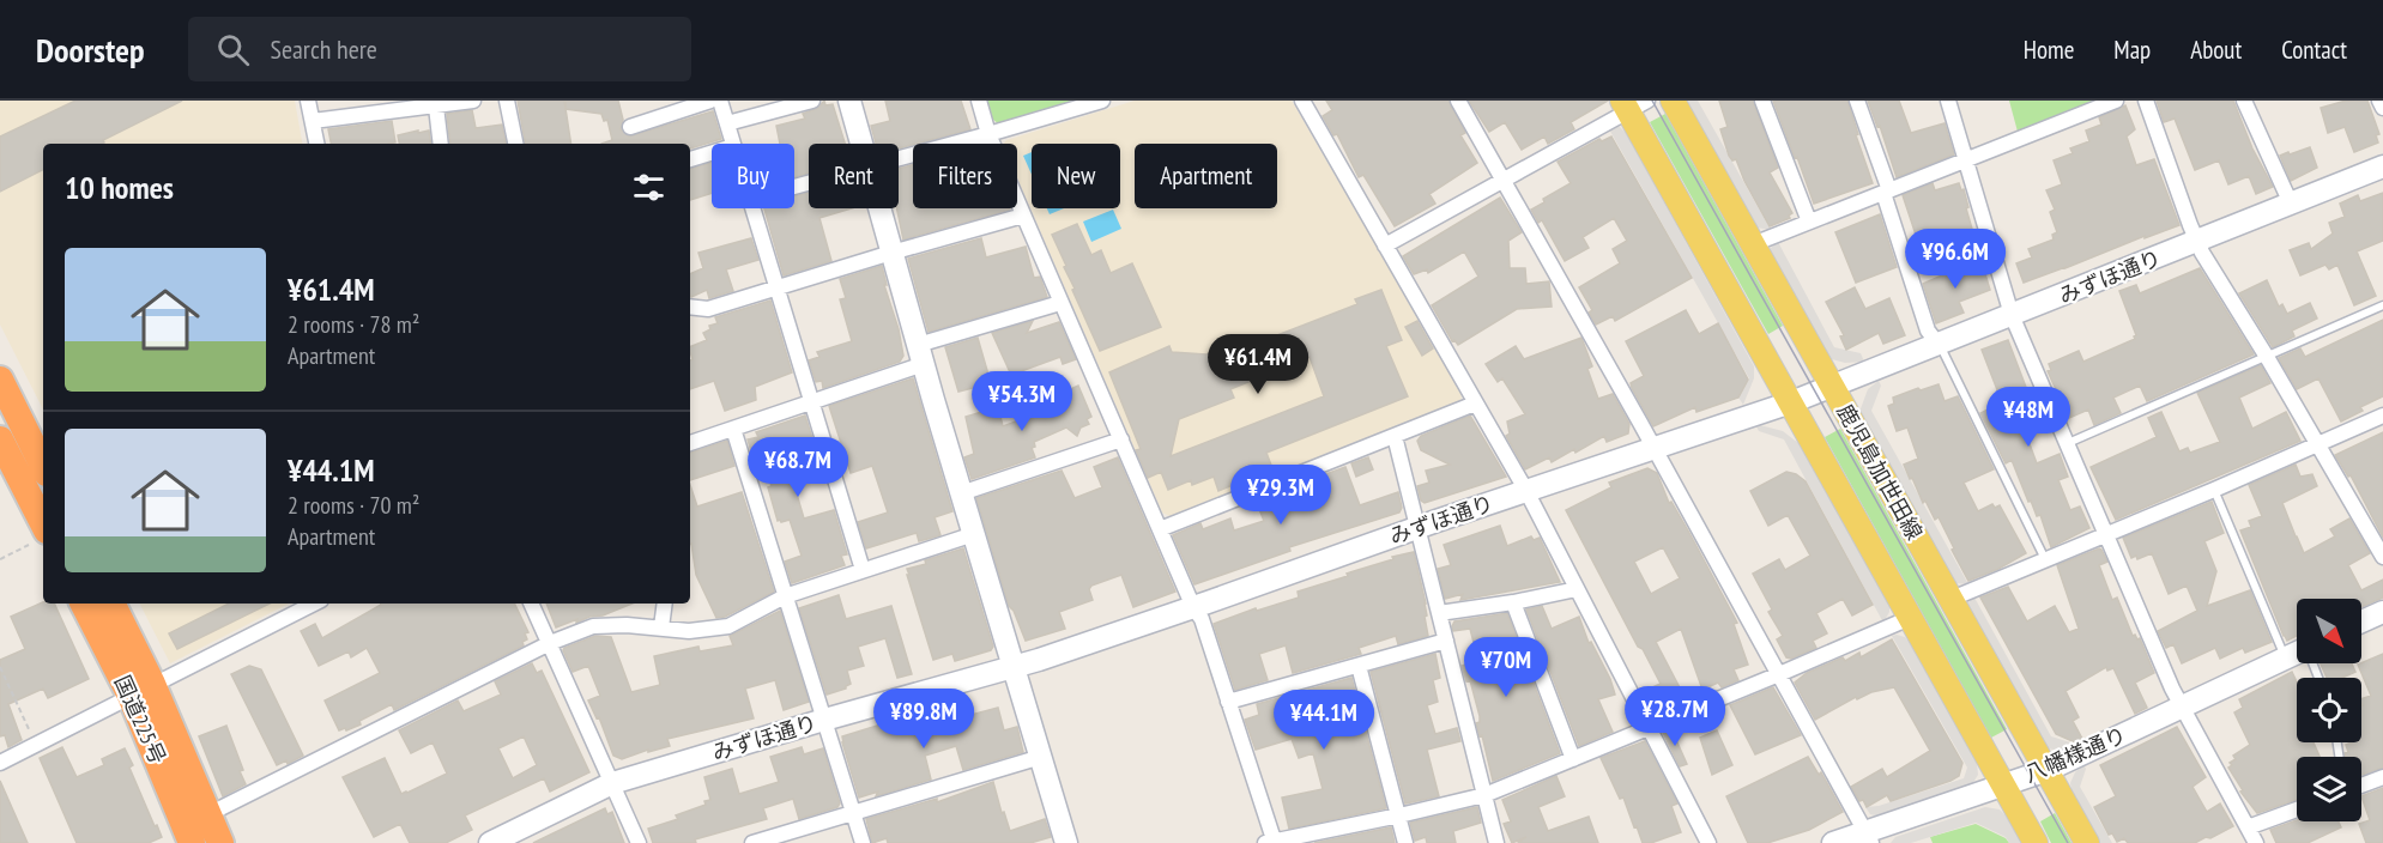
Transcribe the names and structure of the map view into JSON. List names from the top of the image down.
{
  "streets": {
    "highway": ["国道225号"],
    "main road": ["鹿児島加世田線"],
    "street": ["みずほ通り", "八幡様通り"]
  },
  "crossings": [
    ["みずほ通り", "鹿児島加世田線"],
    ["鹿児島加世田線", "八幡様通り"]
  ],
  "north": "bottom right",
  "page": {
    "header": "Doorstep",
    "search": "Search here",
    "nav": [
      "Home",
      "Map",
      "About",
      "Contact"
    ],
    "chip": [
      "Buy",
      "Rent",
      "Filters",
      "New",
      "Apartment"
    ],
    "heading": "10 homes",
    "price": [
      "¥96.6M",
      "¥61.4M",
      "¥54.3M",
      "¥48M",
      "¥68.7M",
      "¥29.3M",
      "¥70M",
      "¥28.7M",
      "¥89.8M",
      "¥44.1M"
    ],
    "list": [
      {
        "name": "¥61.4M",
        "note": "2 rooms · 78 m² · Apartment"
      },
      {
        "name": "¥44.1M",
        "note": "2 rooms · 70 m² · Apartment"
      }
    ]
  }
}
